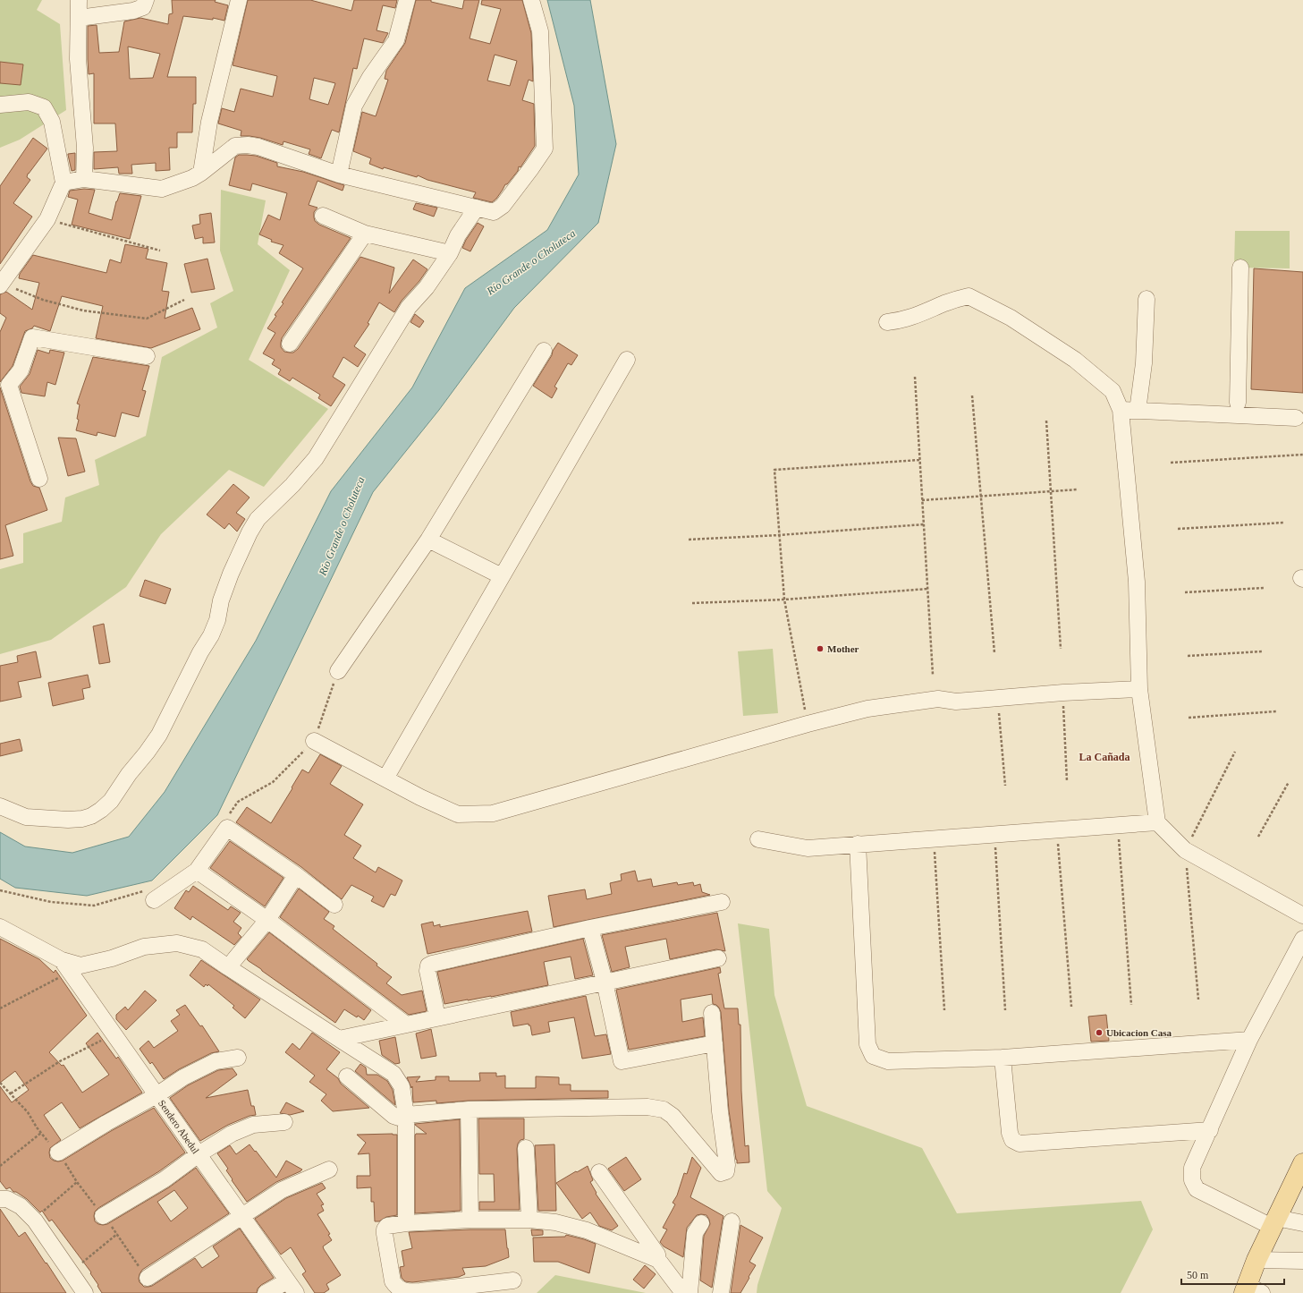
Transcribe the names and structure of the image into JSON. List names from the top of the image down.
{
  "streets": {
    "street": ["Sendero Abedul"]
  },
  "districts": ["La Cañada"],
  "water": ["Río Grande o Choluteca"],
  "places": ["Mother", "Ubicacion Casa"],
  "scale_bar": "50 m"
}
